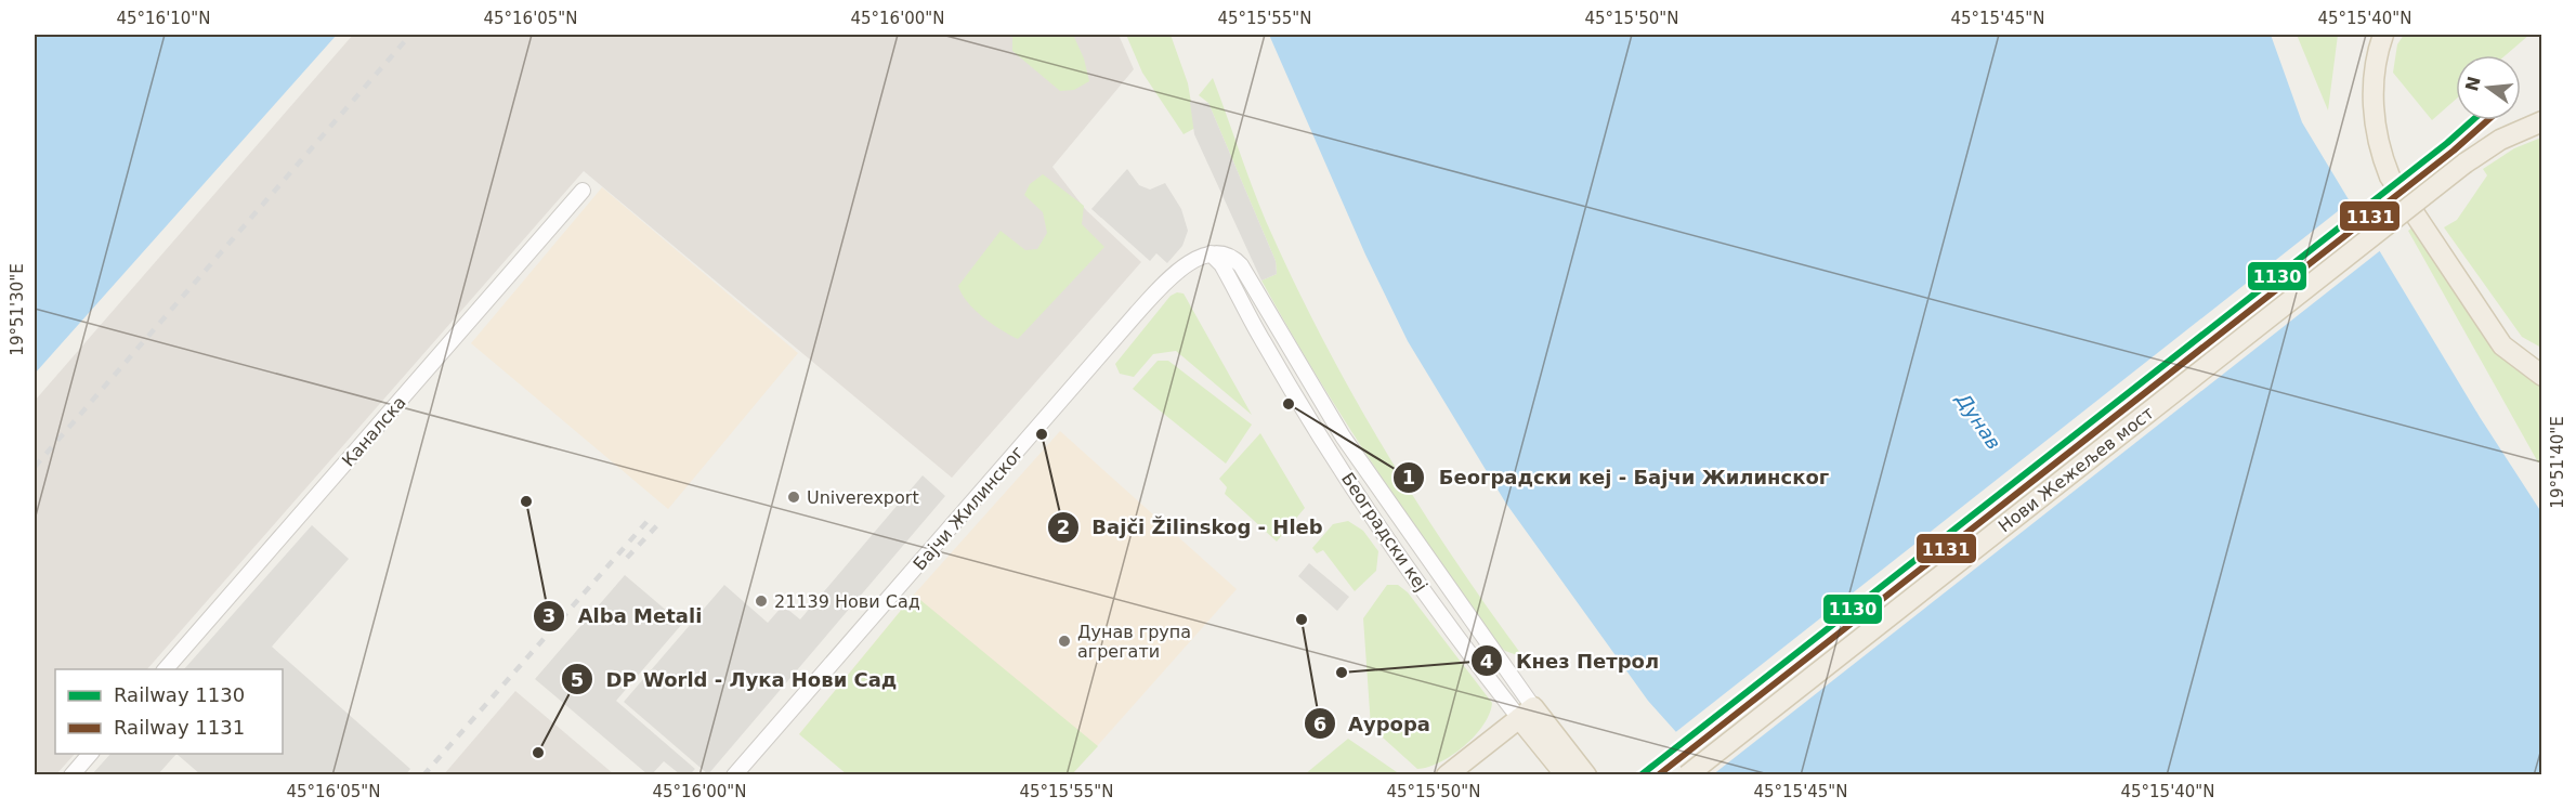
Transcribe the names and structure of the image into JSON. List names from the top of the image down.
{
  "streets": {
    "main road": ["Нови Жежељев мост", "Београдски кеј"],
    "street": ["Каналска", "Бајчи Жилинског"]
  },
  "crossings": [
    ["Бајчи Жилинског", "Београдски кеј"]
  ],
  "water": ["Дунав"],
  "places": [
    "Београдски кеј - Бајчи Жилинског",
    "Bajči Žilinskog - Hleb",
    "Univerexport",
    "Alba Metali",
    "21139 Нови Сад",
    "Аурора",
    "Дунав група агрегати",
    "Кнез Петрол",
    "DP World - Лука Нови Сад"
  ],
  "lines": ["rail line 1130", "rail line 1131"],
  "legend": ["Railway 1130", "Railway 1131"],
  "north": "left",
  "coordinates": [
    "45°16'10\"N",
    "45°16'05\"N",
    "45°16'00\"N",
    "45°15'55\"N",
    "45°15'50\"N",
    "45°15'45\"N",
    "45°15'40\"N",
    "19°51'30\"E",
    "19°51'40\"E"
  ]
}
